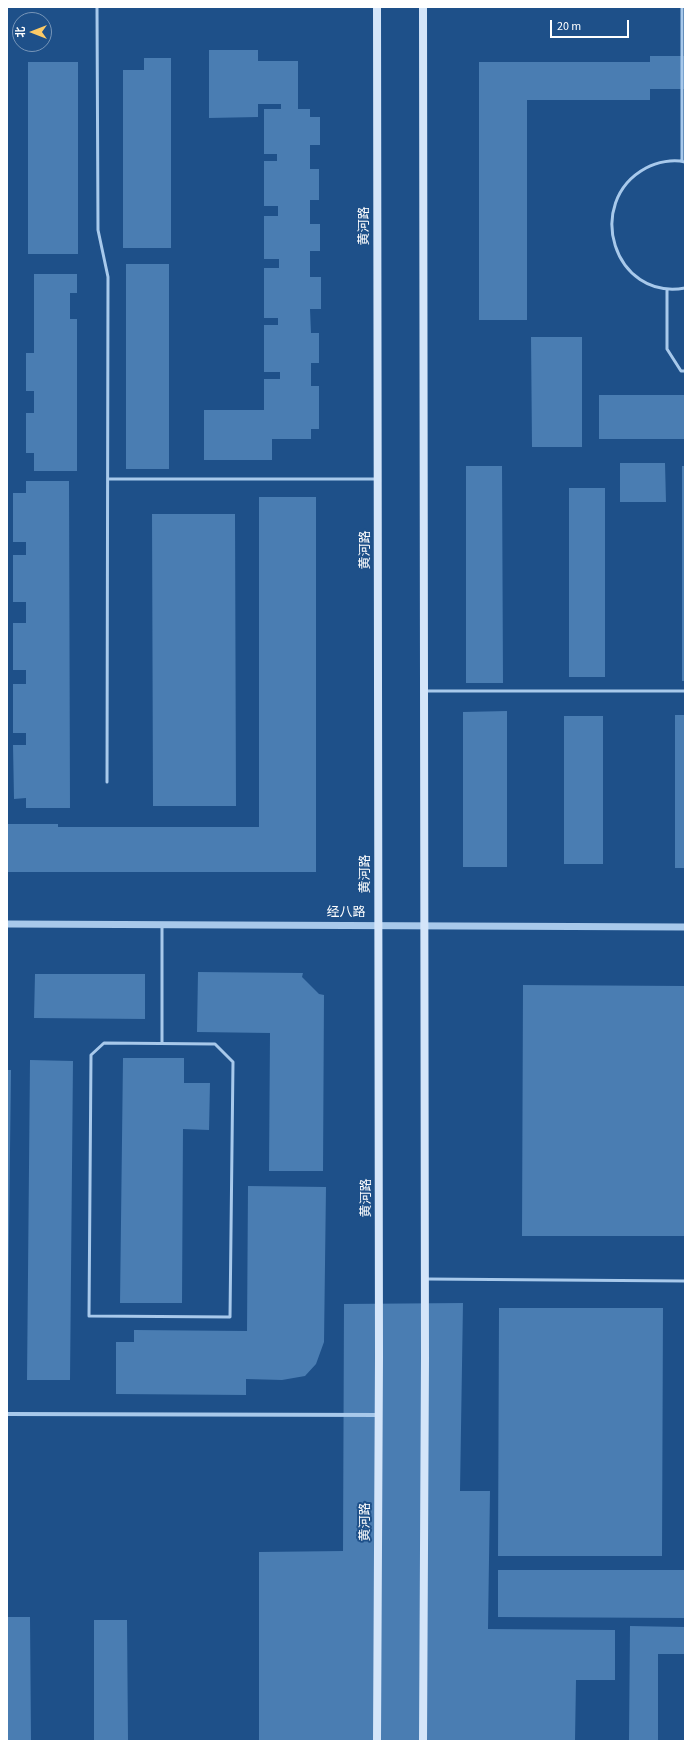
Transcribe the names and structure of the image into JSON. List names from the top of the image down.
{
  "streets": {
    "main road": ["黄河路"],
    "street": ["经八路"]
  },
  "crossings": [
    ["黄河路", "经八路"]
  ],
  "scale_bar": "20 m",
  "north": "left"
}
